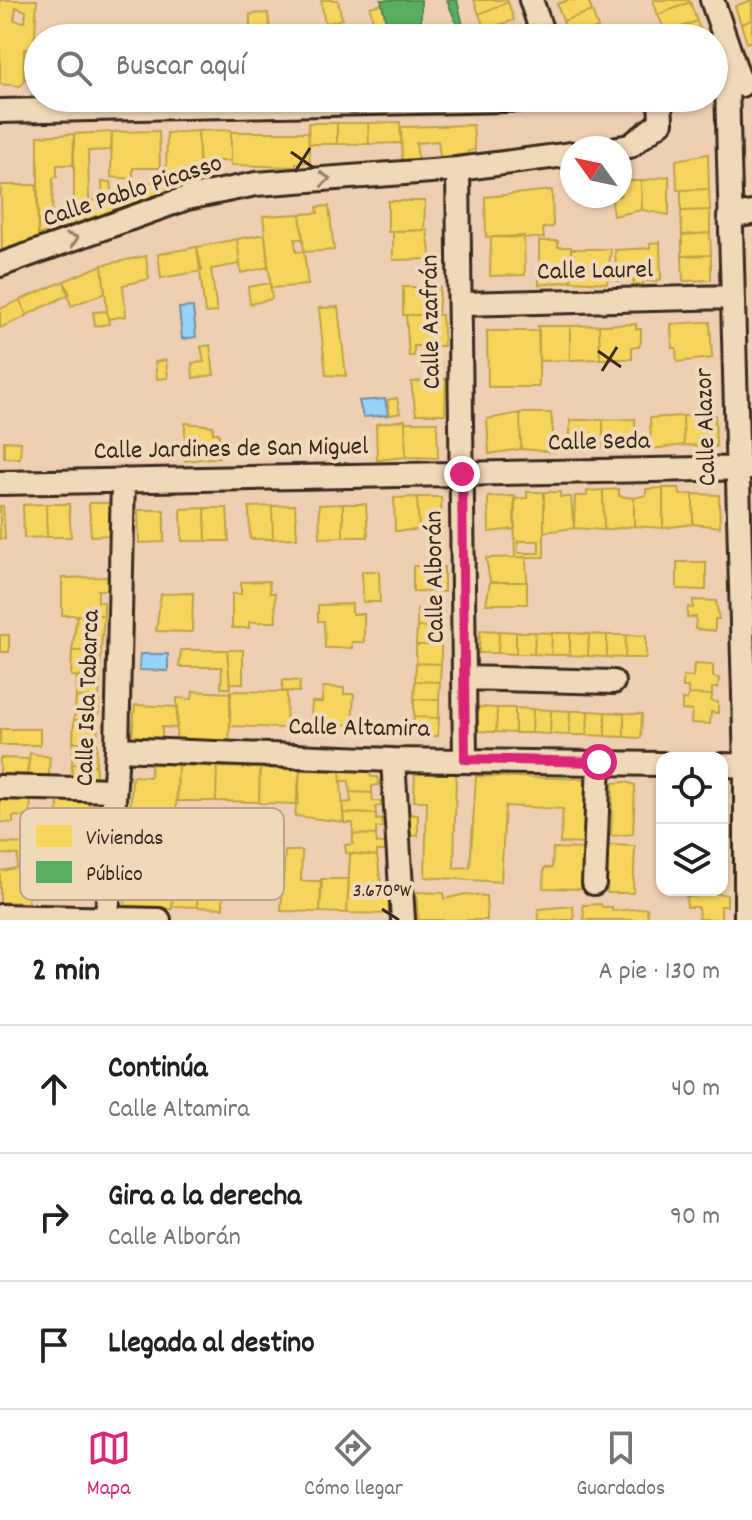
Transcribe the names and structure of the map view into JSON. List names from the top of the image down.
{
  "streets": {
    "street": [
      "Calle Pablo Picasso",
      "Calle Laurel",
      "Calle Azafrán",
      "Calle Alazor",
      "Calle Seda",
      "Calle Jardines de San Miguel",
      "Calle Alborán",
      "Calle Isla Tabarca",
      "Calle Altamira"
    ]
  },
  "crossings": [
    ["Calle Pablo Picasso", "Calle Azafrán"],
    ["Calle Laurel", "Calle Azafrán"],
    ["Calle Laurel", "Calle Alazor"],
    ["Calle Azafrán", "Calle Seda"],
    ["Calle Azafrán", "Calle Jardines de San Miguel"],
    ["Calle Azafrán", "Calle Alborán"],
    ["Calle Alazor", "Calle Seda"],
    ["Calle Seda", "Calle Jardines de San Miguel"],
    ["Calle Seda", "Calle Alborán"],
    ["Calle Jardines de San Miguel", "Calle Alborán"],
    ["Calle Jardines de San Miguel", "Calle Isla Tabarca"],
    ["Calle Alborán", "Calle Altamira"],
    ["Calle Isla Tabarca", "Calle Altamira"]
  ],
  "one_way": ["Calle Pablo Picasso"],
  "legend": ["Viviendas", "Público"],
  "north": "top left",
  "page": {
    "search": "Buscar aquí",
    "heading": ["2 min", "A pie · 130 m"],
    "list": [
      ["Continúa", "Calle Altamira", "40 m"],
      ["Gira a la derecha", "Calle Alborán", "90 m"],
      "Llegada al destino"
    ],
    "nav": ["Mapa", "Cómo llegar", "Guardados"]
  },
  "coordinates": ["3.670°W"]
}
